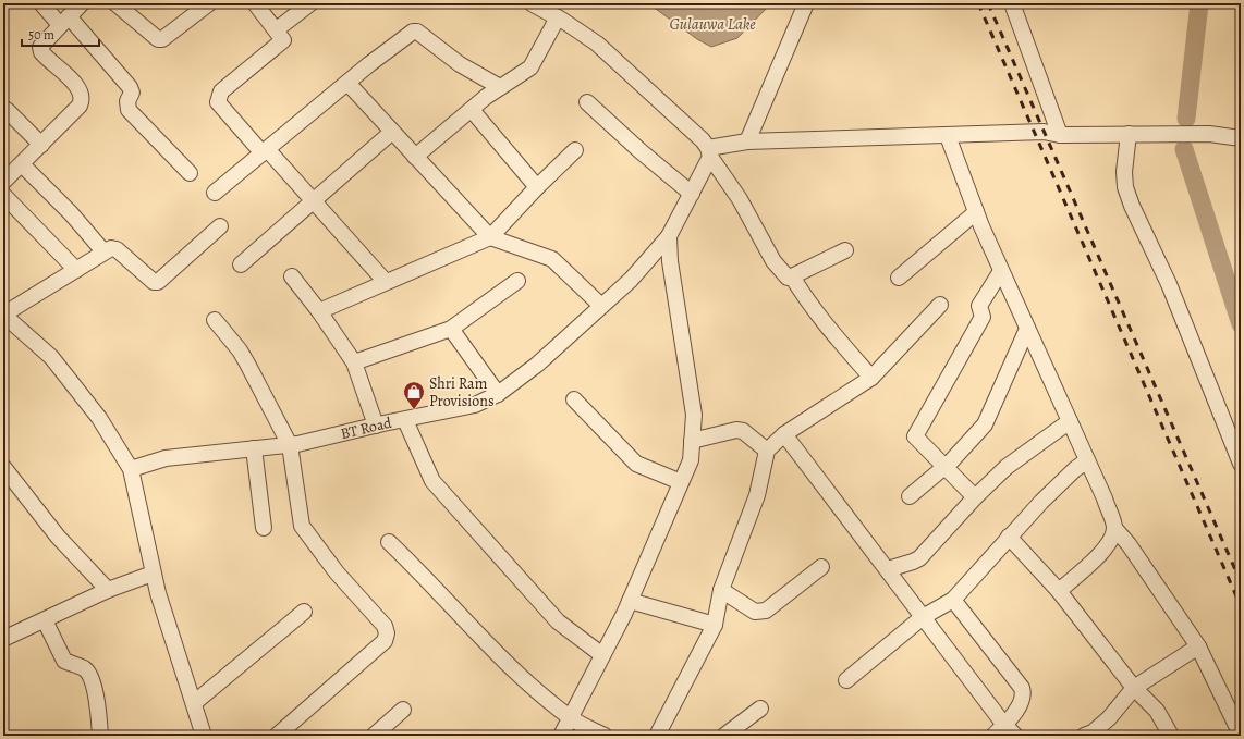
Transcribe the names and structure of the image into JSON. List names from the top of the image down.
{
  "streets": {
    "street": ["BT Road"]
  },
  "water": ["Gulauwa Lake"],
  "places": {
    "shop": ["Shri Ram Provisions"]
  },
  "scale_bar": "50 m"
}
